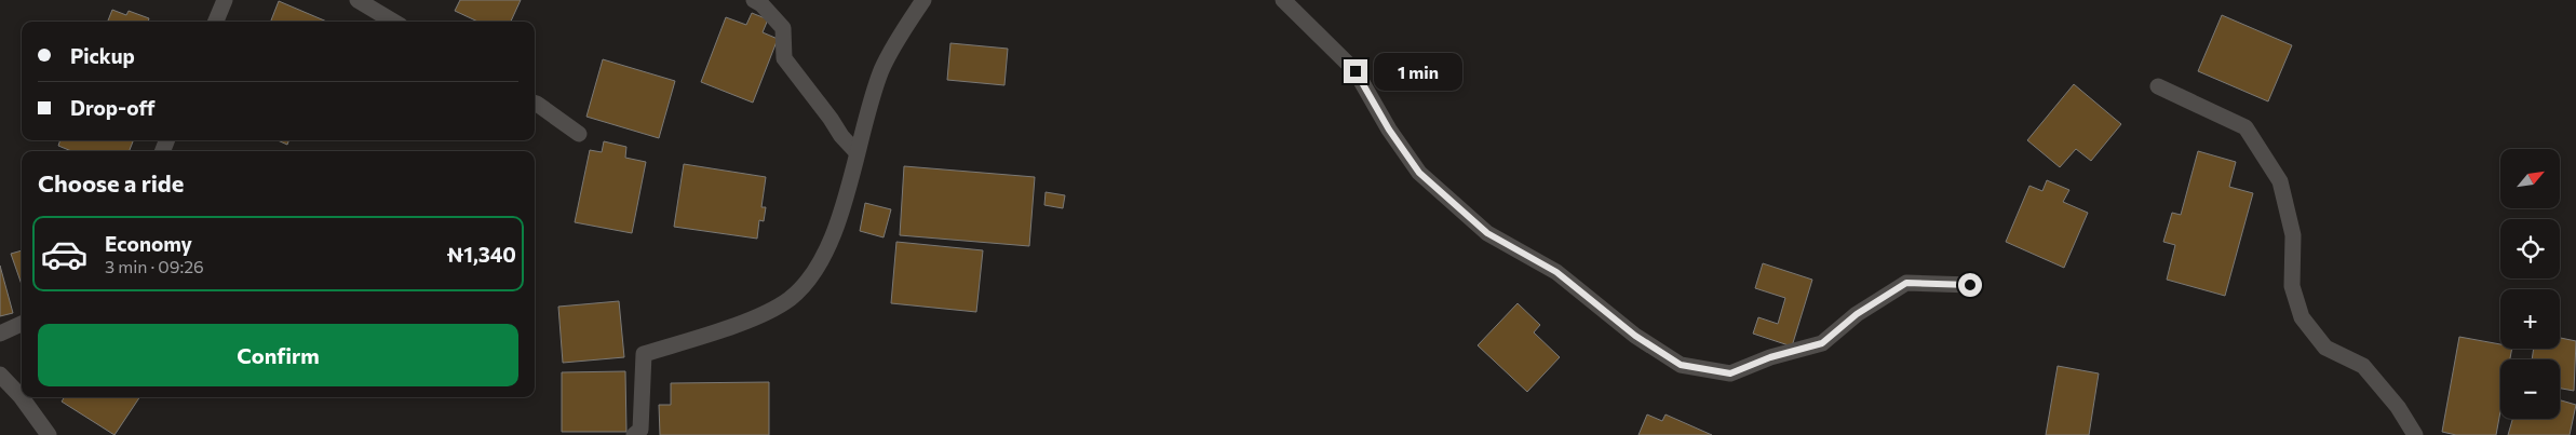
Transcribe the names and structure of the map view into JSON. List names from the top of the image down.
{
  "north": "top right",
  "page": {
    "banner": ["Pickup", "Drop-off"],
    "bubble": "1 min",
    "map_buttons": ["+", "−"],
    "heading": "Choose a ride",
    "list": [
      {
        "name": "Economy",
        "note": "3 min · 09:26",
        "value": "₦1,340"
      }
    ],
    "buttons": "Confirm"
  }
}
